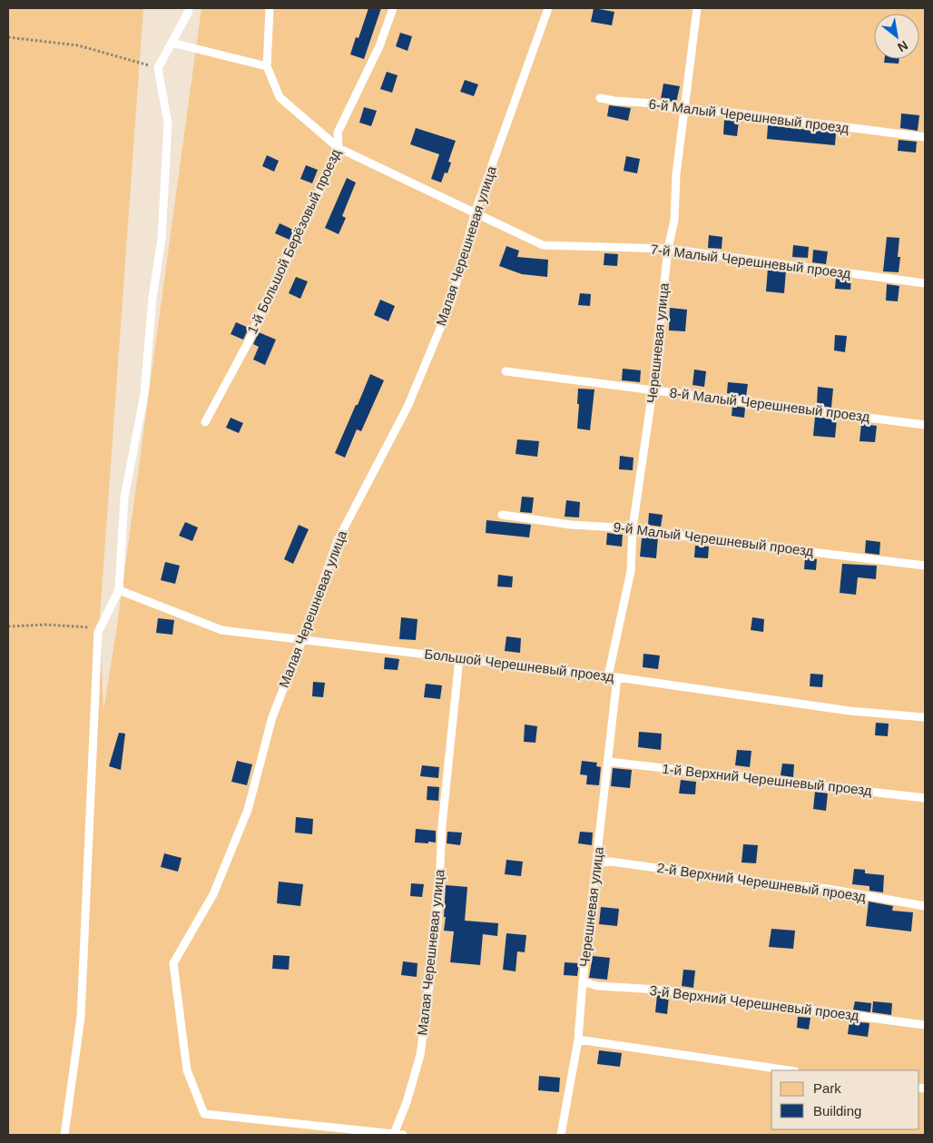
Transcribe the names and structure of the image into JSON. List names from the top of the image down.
{
  "streets": {
    "lane": [
      "6-й Малый Черешневый проезд",
      "1-й Большой Берёзовый проезд",
      "Малая Черешневая улица",
      "7-й Малый Черешневый проезд",
      "Черешневая улица",
      "8-й Малый Черешневый проезд",
      "9-й Малый Черешневый проезд",
      "Большой Черешневый проезд",
      "1-й Верхний Черешневый проезд",
      "2-й Верхний Черешневый проезд",
      "3-й Верхний Черешневый проезд"
    ]
  },
  "crossings": [
    ["6-й Малый Черешневый проезд", "Черешневая улица"],
    ["1-й Большой Берёзовый проезд", "7-й Малый Черешневый проезд"],
    ["Малая Черешневая улица", "7-й Малый Черешневый проезд"],
    ["Малая Черешневая улица", "Большой Черешневый проезд"],
    ["7-й Малый Черешневый проезд", "Черешневая улица"],
    ["Черешневая улица", "8-й Малый Черешневый проезд"],
    ["Черешневая улица", "9-й Малый Черешневый проезд"],
    ["Черешневая улица", "Большой Черешневый проезд"],
    ["Черешневая улица", "1-й Верхний Черешневый проезд"],
    ["Черешневая улица", "2-й Верхний Черешневый проезд"],
    ["Черешневая улица", "3-й Верхний Черешневый проезд"]
  ],
  "legend": ["Park", "Building"],
  "north": "bottom right"
}
